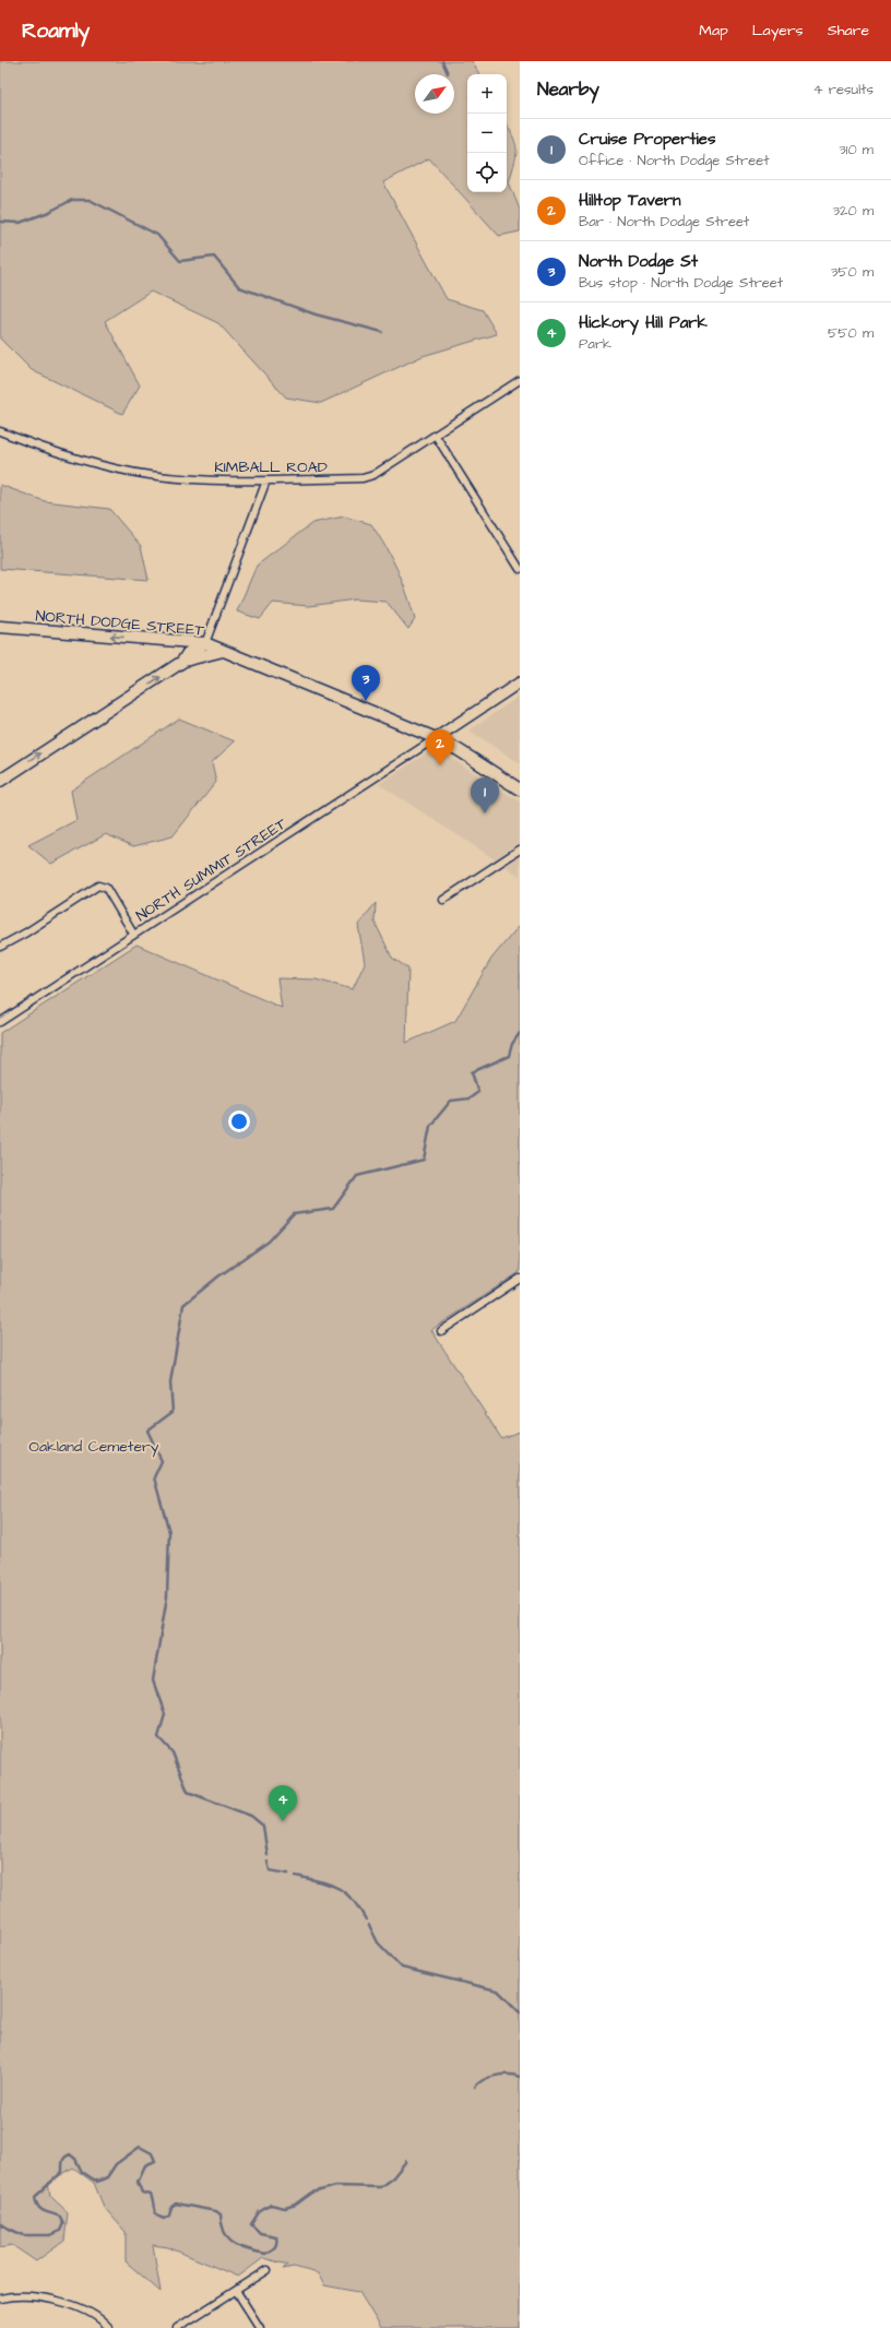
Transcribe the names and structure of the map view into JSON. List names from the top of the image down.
{
  "streets": {
    "main road": ["NORTH DODGE STREET"],
    "street": ["KIMBALL ROAD", "NORTH SUMMIT STREET"]
  },
  "crossings": [
    ["NORTH DODGE STREET", "NORTH SUMMIT STREET"]
  ],
  "parks": ["Oakland Cemetery"],
  "north": "top right",
  "page": {
    "header": "Roamly",
    "nav": ["Map", "Layers", "Share"],
    "heading": ["Nearby", "4 results"],
    "map_buttons": ["+", "−"],
    "list": [
      {
        "mark": "1",
        "name": "Cruise Properties",
        "note": "Office · North Dodge Street",
        "value": "310 m"
      },
      {
        "mark": "2",
        "name": "Hilltop Tavern",
        "note": "Bar · North Dodge Street",
        "value": "320 m"
      },
      {
        "mark": "3",
        "name": "North Dodge St",
        "note": "Bus stop · North Dodge Street",
        "value": "350 m"
      },
      {
        "mark": "4",
        "name": "Hickory Hill Park",
        "note": "Park",
        "value": "550 m"
      }
    ],
    "pins": [
      "3",
      "2",
      "1",
      "4"
    ]
  }
}
